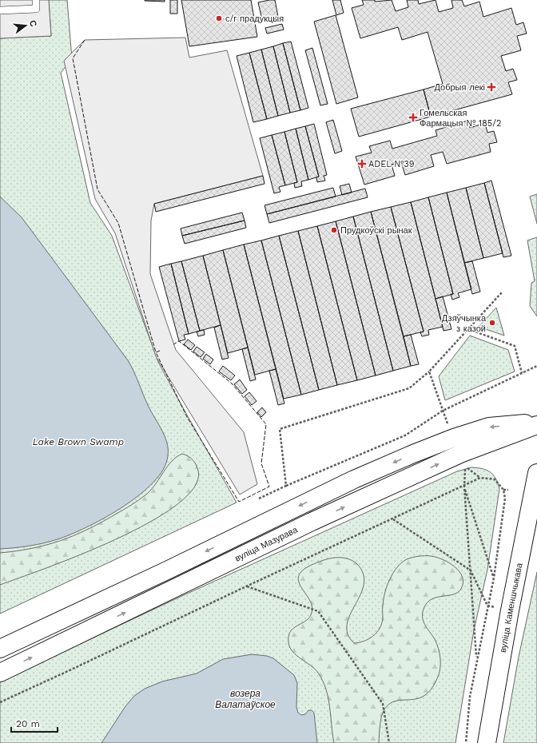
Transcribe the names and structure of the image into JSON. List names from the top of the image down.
{
  "streets": {
    "main road": ["вуліца Мазурава", "вуліца Каменшчыкава"]
  },
  "water": ["Lake Brown Swamp", "возера Валатаўское"],
  "places": {
    "other": ["с/г прадукцыя", "Прудкоўскі рынак", "Дзяўчынка з казой"],
    "health": ["Добрыя лекі", "Гомельская Фармацыя № 185/2", "ADEL №39"]
  },
  "scale_bar": "20 m",
  "north": "right"
}
